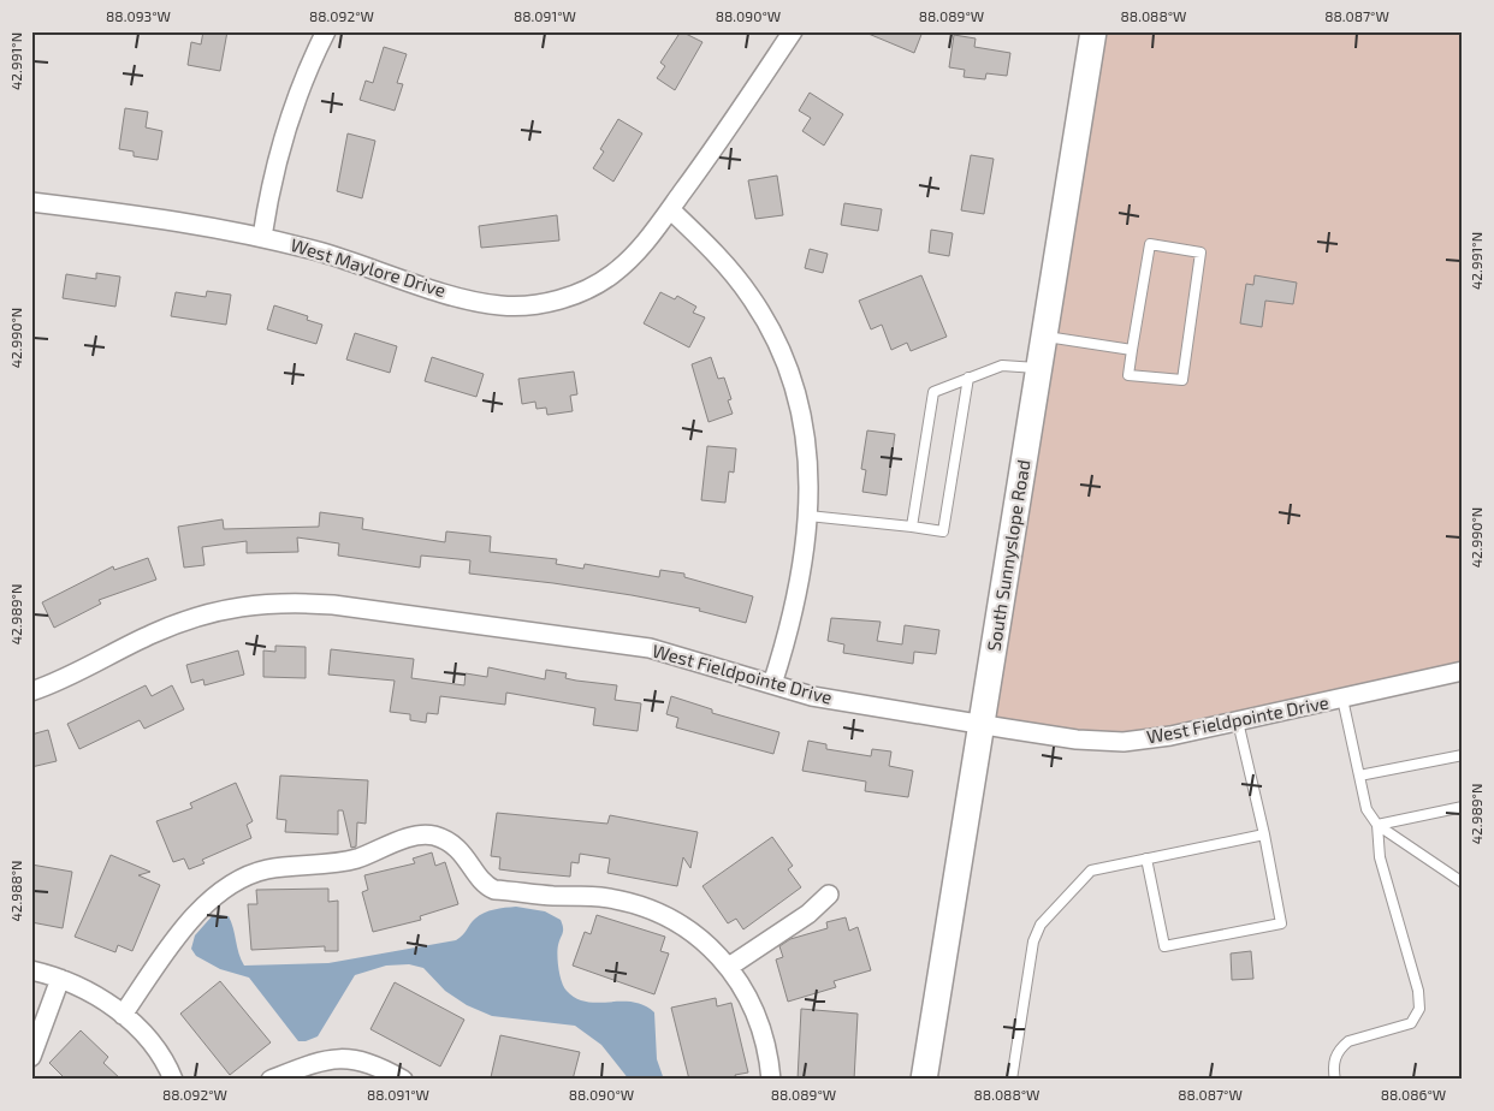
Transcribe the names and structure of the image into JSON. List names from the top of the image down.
{
  "streets": {
    "street": ["West Maylore Drive", "South Sunnyslope Road", "West Fieldpointe Drive"]
  },
  "crossings": [
    ["South Sunnyslope Road", "West Fieldpointe Drive"]
  ],
  "coordinates": [
    "88.093°W",
    "88.092°W",
    "88.091°W",
    "88.090°W",
    "88.089°W",
    "88.088°W",
    "88.087°W",
    "42.991°N",
    "42.990°N",
    "42.989°N",
    "42.988°N",
    "88.086°W"
  ]
}
